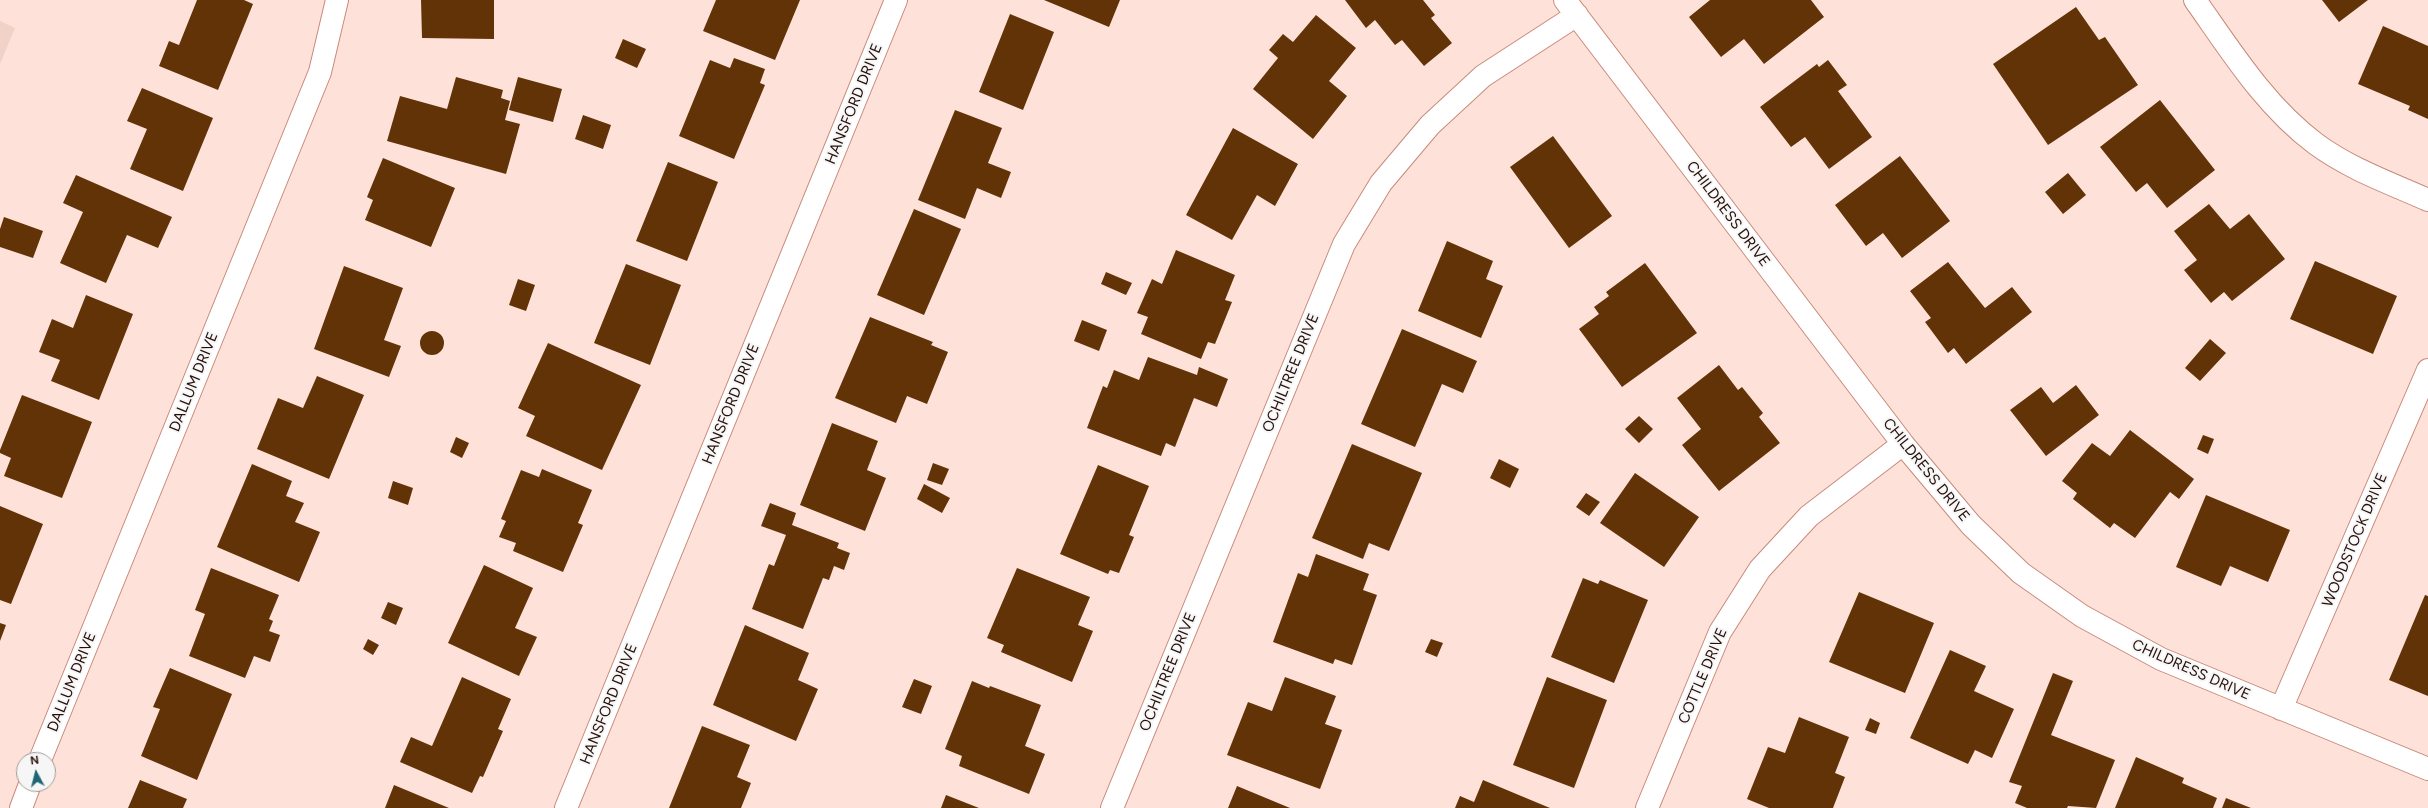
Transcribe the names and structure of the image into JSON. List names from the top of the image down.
{
  "streets": {
    "street": [
      "HANSFORD DRIVE",
      "CHILDRESS DRIVE",
      "OCHILTREE DRIVE",
      "DALLUM DRIVE",
      "WOODSTOCK DRIVE",
      "COTTLE DRIVE"
    ]
  },
  "crossings": [
    ["CHILDRESS DRIVE", "OCHILTREE DRIVE"],
    ["CHILDRESS DRIVE", "WOODSTOCK DRIVE"],
    ["CHILDRESS DRIVE", "COTTLE DRIVE"]
  ],
  "north": "top"
}
